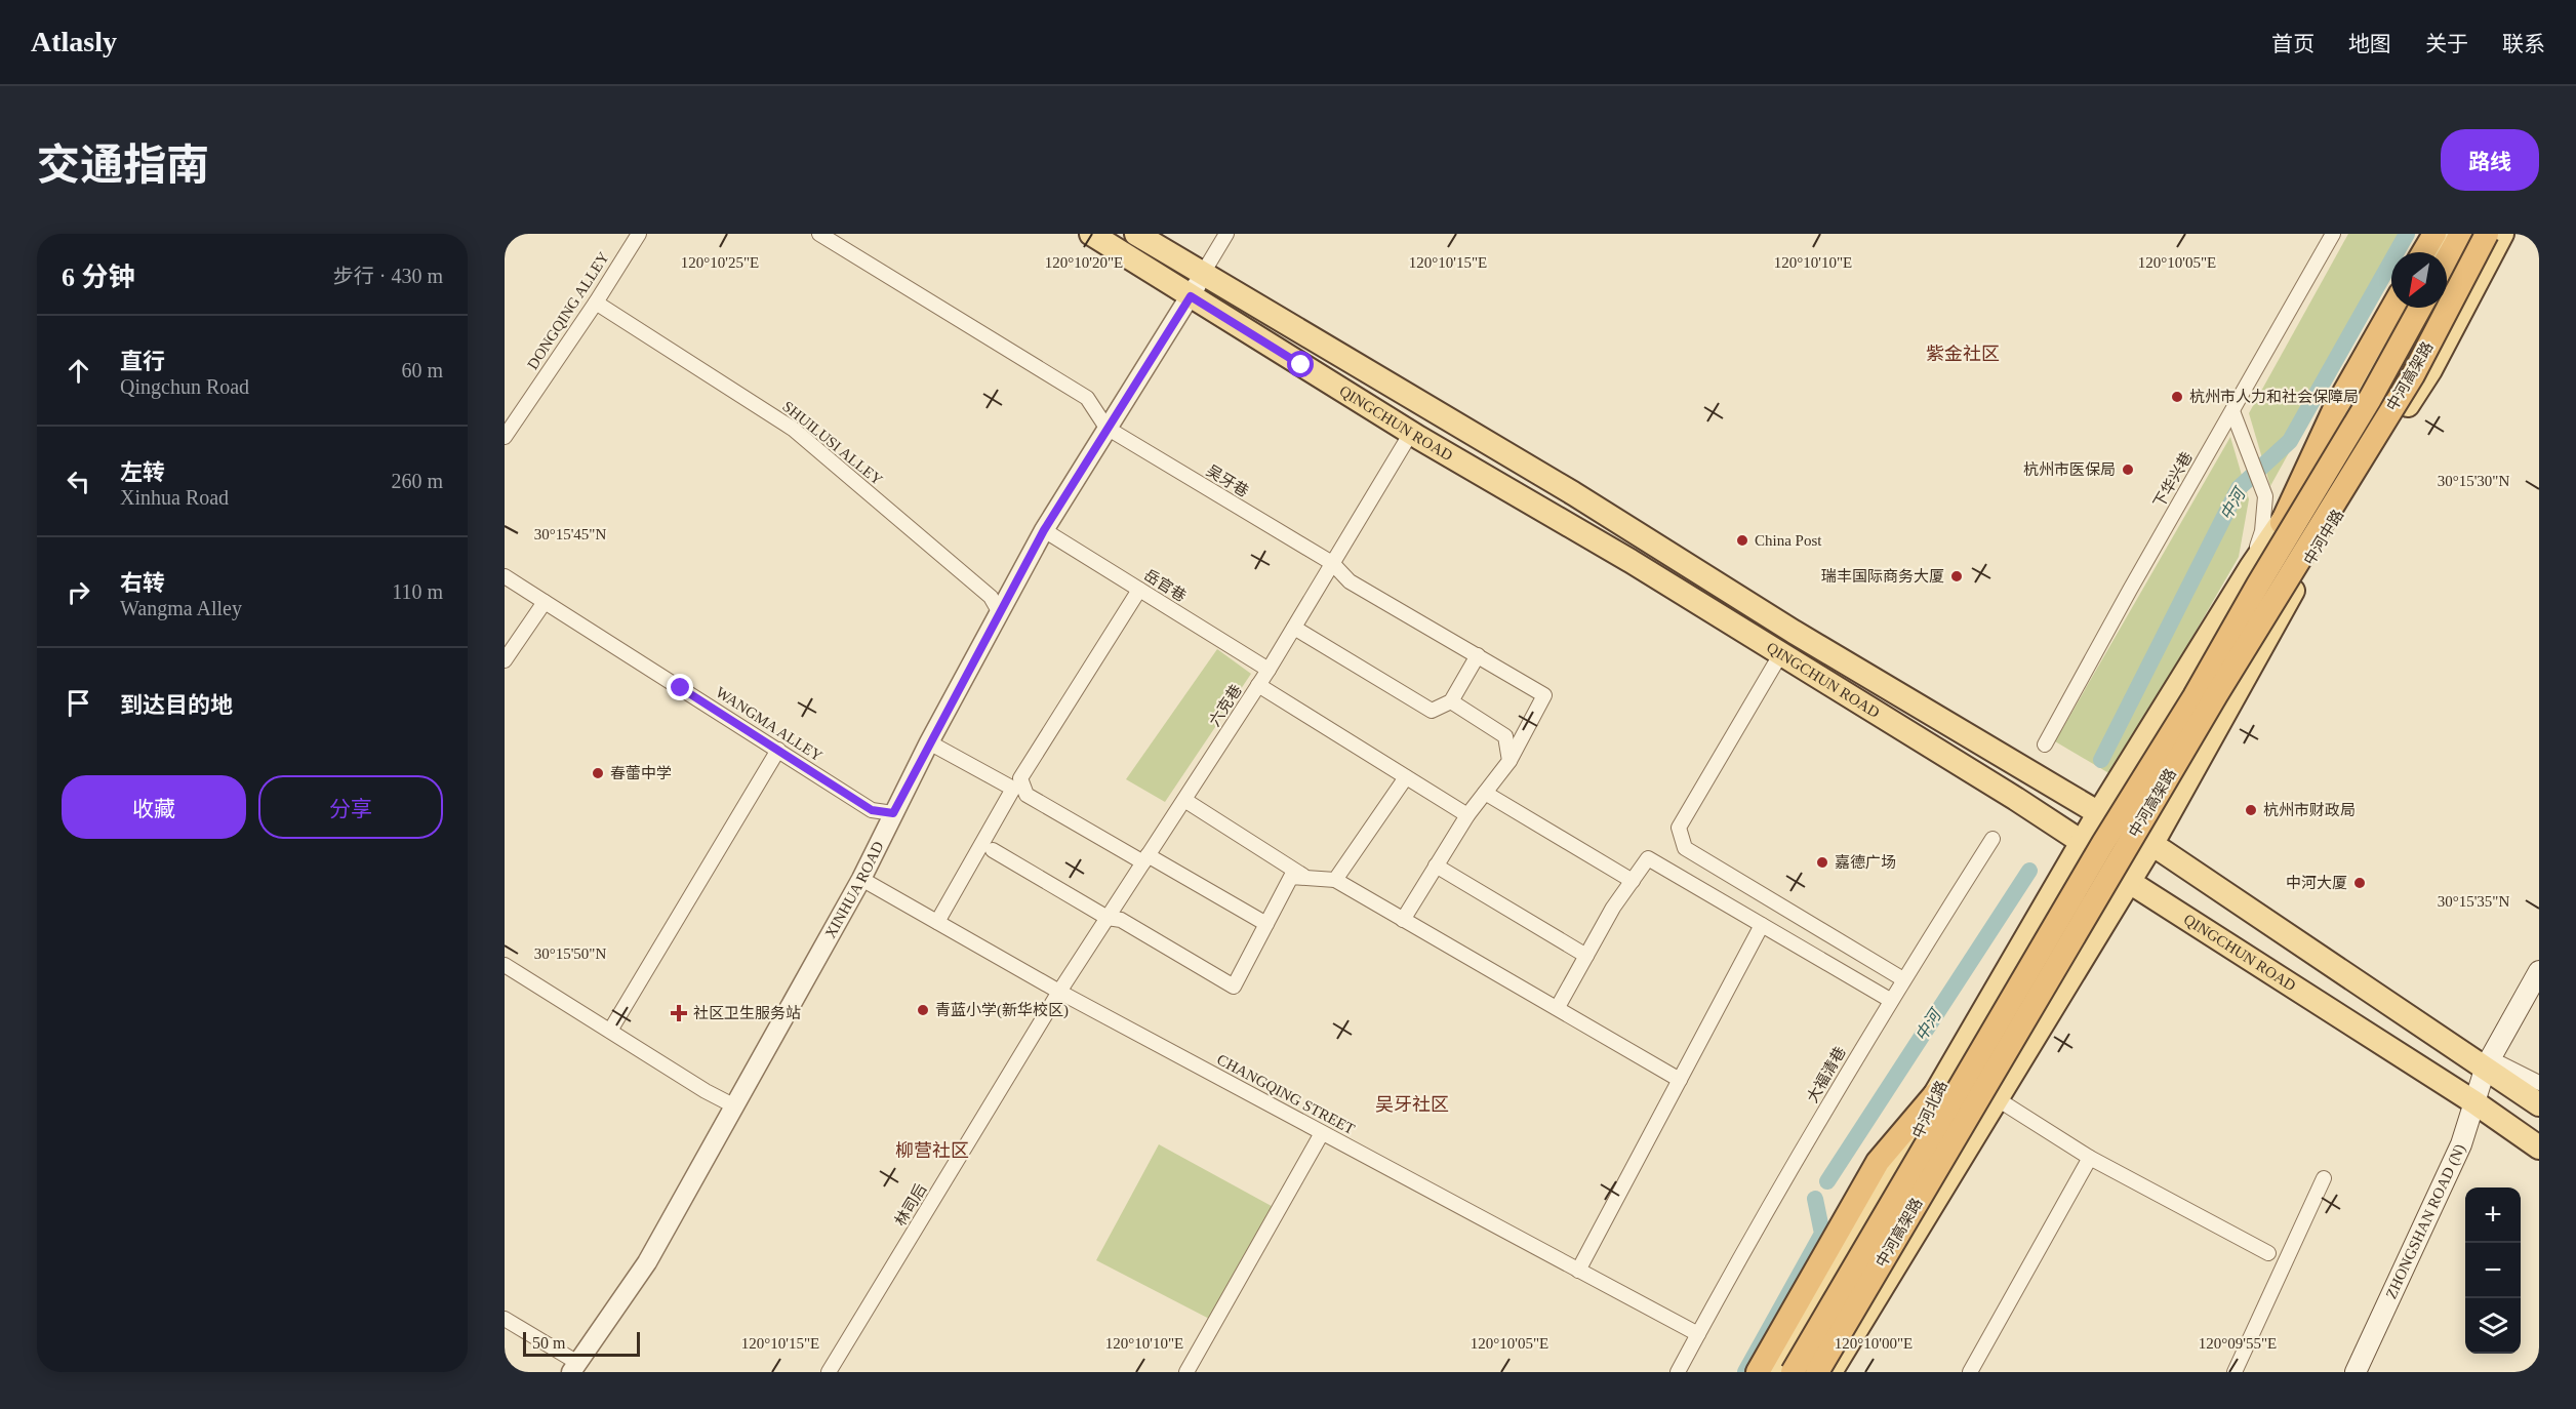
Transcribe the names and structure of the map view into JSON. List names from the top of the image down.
{
  "streets": {
    "highway": ["中河高架路"],
    "main road": [
      "QINGCHUN ROAD",
      "中河中路",
      "中河北路",
      "ZHONGSHAN ROAD (N)"
    ],
    "street": [
      "DONGQING ALLEY",
      "SHUILUSI ALLEY",
      "下华兴巷",
      "吴牙巷",
      "岳官巷",
      "六克巷",
      "WANGMA ALLEY",
      "XINHUA ROAD",
      "大福清巷",
      "CHANGQING STREET",
      "林司后"
    ]
  },
  "crossings": [
    ["DONGQING ALLEY", "SHUILUSI ALLEY"],
    ["QINGCHUN ROAD", "中河中路"],
    ["QINGCHUN ROAD", "六克巷"],
    ["QINGCHUN ROAD", "XINHUA ROAD"],
    ["QINGCHUN ROAD", "中河北路"],
    ["QINGCHUN ROAD", "ZHONGSHAN ROAD (N)"],
    ["SHUILUSI ALLEY", "XINHUA ROAD"],
    ["吴牙巷", "六克巷"],
    ["吴牙巷", "XINHUA ROAD"],
    ["岳官巷", "六克巷"],
    ["岳官巷", "XINHUA ROAD"],
    ["六克巷", "CHANGQING STREET"],
    ["六克巷", "林司后"],
    ["WANGMA ALLEY", "XINHUA ROAD"],
    ["XINHUA ROAD", "CHANGQING STREET"],
    ["大福清巷", "CHANGQING STREET"],
    ["CHANGQING STREET", "林司后"]
  ],
  "districts": ["紫金社区", "吴牙社区", "柳营社区"],
  "water": ["中河"],
  "places": {
    "other": [
      "杭州市人力和社会保障局",
      "杭州市医保局",
      "China Post",
      "瑞丰国际商务大厦",
      "春蕾中学",
      "杭州市财政局",
      "嘉德广场",
      "中河大厦",
      "青蓝小学(新华校区)"
    ],
    "health": ["社区卫生服务站"]
  },
  "scale_bar": "50 m",
  "north": "bottom left",
  "page": {
    "header": "Atlasly",
    "nav": [
      "首页",
      "地图",
      "关于",
      "联系"
    ],
    "title": "交通指南",
    "buttons": [
      "路线",
      ["收藏", "分享"]
    ],
    "heading": ["6 分钟", "步行 · 430 m"],
    "list": [
      ["直行", "Qingchun Road", "60 m"],
      ["左转", "Xinhua Road", "260 m"],
      ["右转", "Wangma Alley", "110 m"],
      "到达目的地"
    ],
    "map_buttons": ["+", "−"],
    "scale": "50 m"
  },
  "coordinates": [
    "120°10'25\"E",
    "120°10'20\"E",
    "120°10'15\"E",
    "120°10'10\"E",
    "120°10'05\"E",
    "30°15'30\"N",
    "30°15'45\"N",
    "30°15'35\"N",
    "30°15'50\"N",
    "120°10'00\"E",
    "120°09'55\"E"
  ]
}
